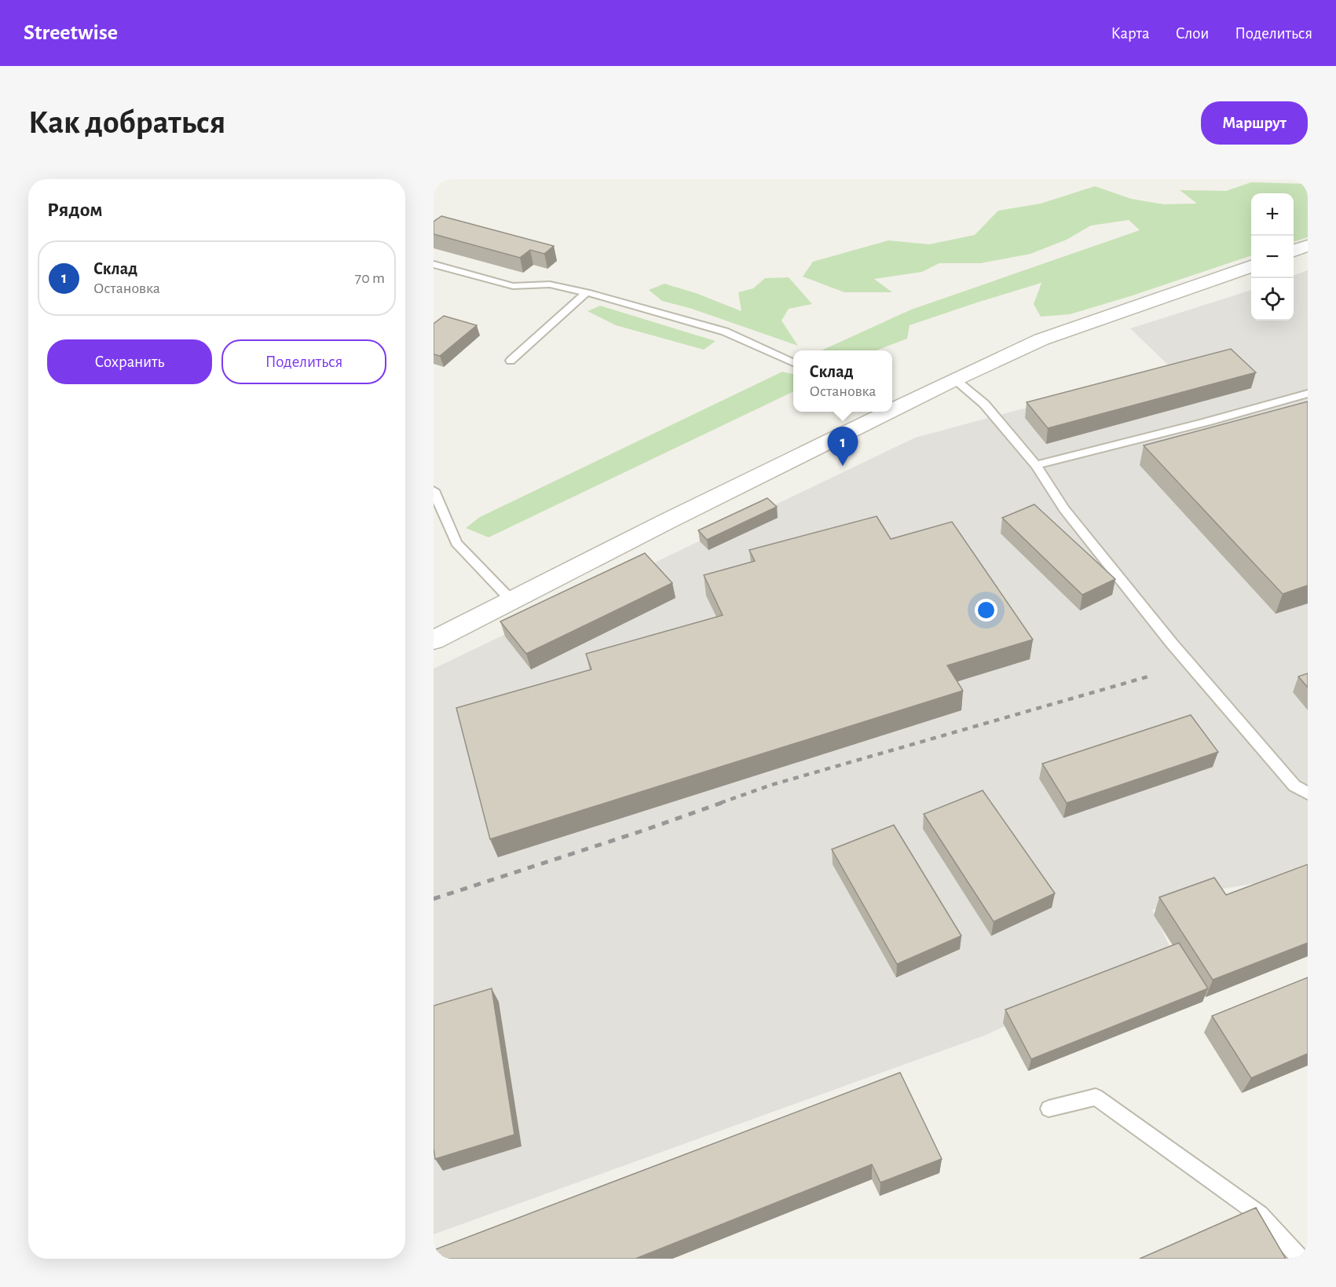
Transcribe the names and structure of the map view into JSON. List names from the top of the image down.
{
  "page": {
    "header": "Streetwise",
    "nav": ["Карта", "Слои", "Поделиться"],
    "buttons": [
      "Маршрут",
      ["Сохранить", "Поделиться"]
    ],
    "title": "Как добраться",
    "heading": "Рядом",
    "map_buttons": ["+", "−"],
    "list": [
      {
        "mark": "1",
        "name": "Склад",
        "note": "Остановка",
        "value": "70 m"
      }
    ],
    "popup": ["Склад", "Остановка"],
    "pins": "1"
  }
}
